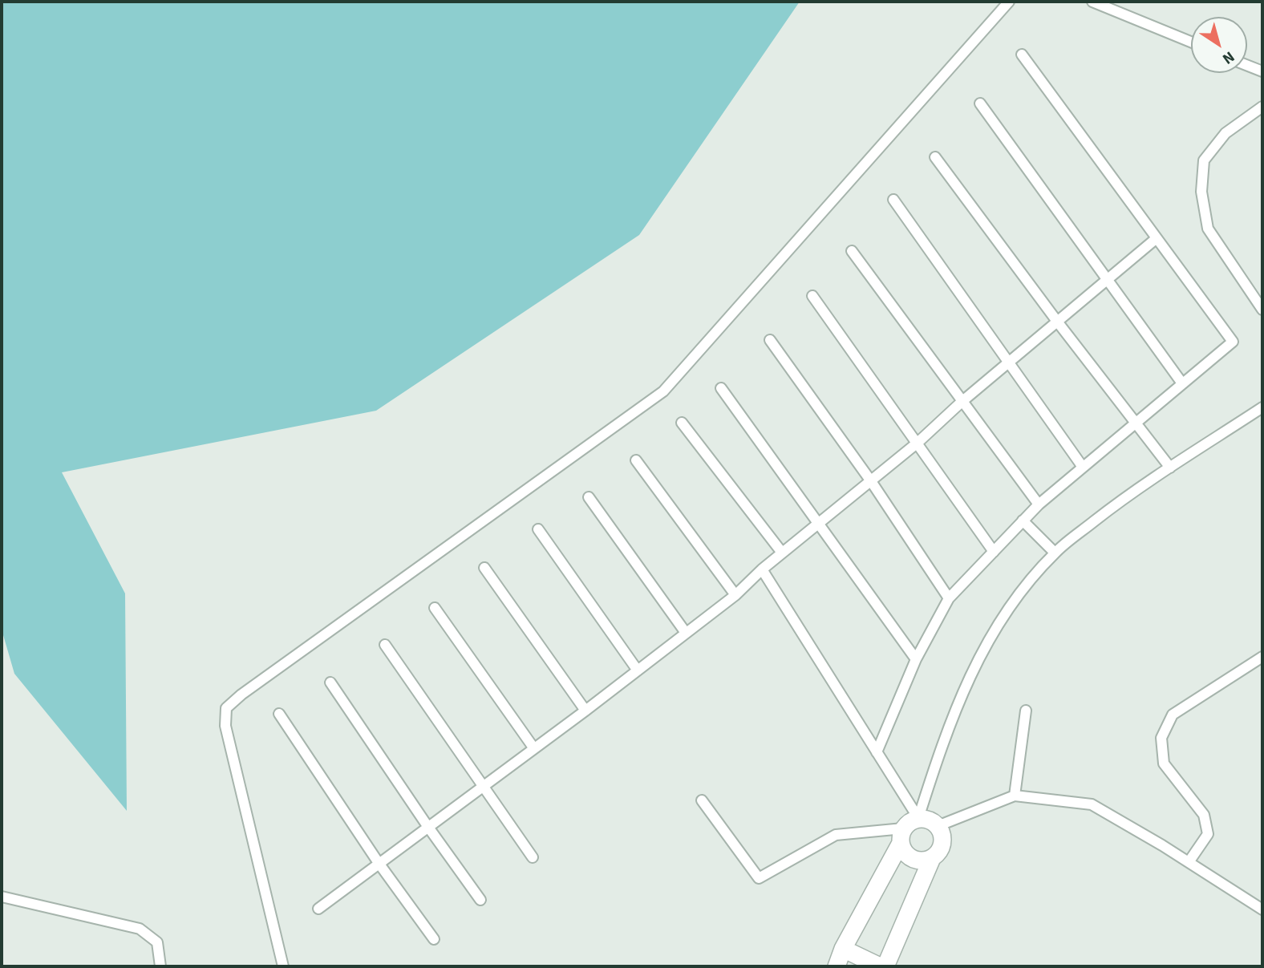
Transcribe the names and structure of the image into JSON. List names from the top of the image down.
{
  "north": "bottom right"
}
